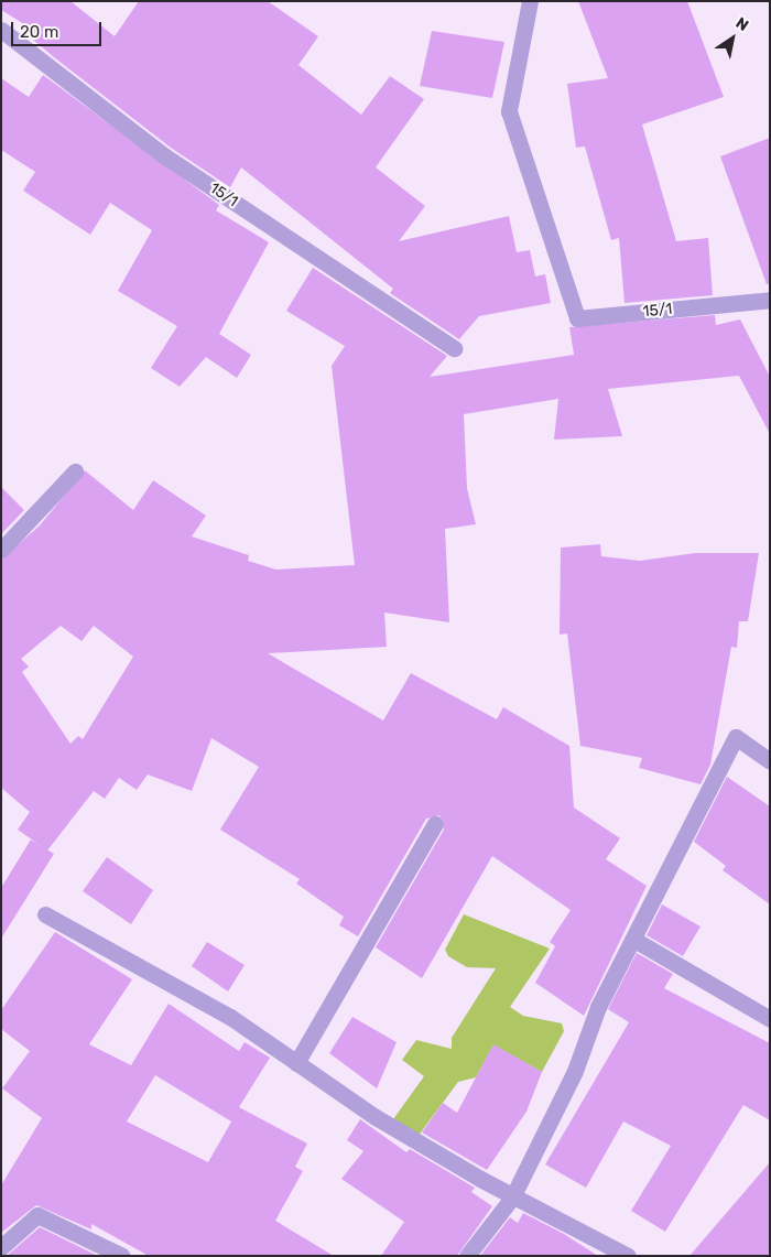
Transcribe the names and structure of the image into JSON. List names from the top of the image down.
{
  "streets": {
    "street": ["15/1"]
  },
  "scale_bar": "20 m",
  "north": "top right"
}
